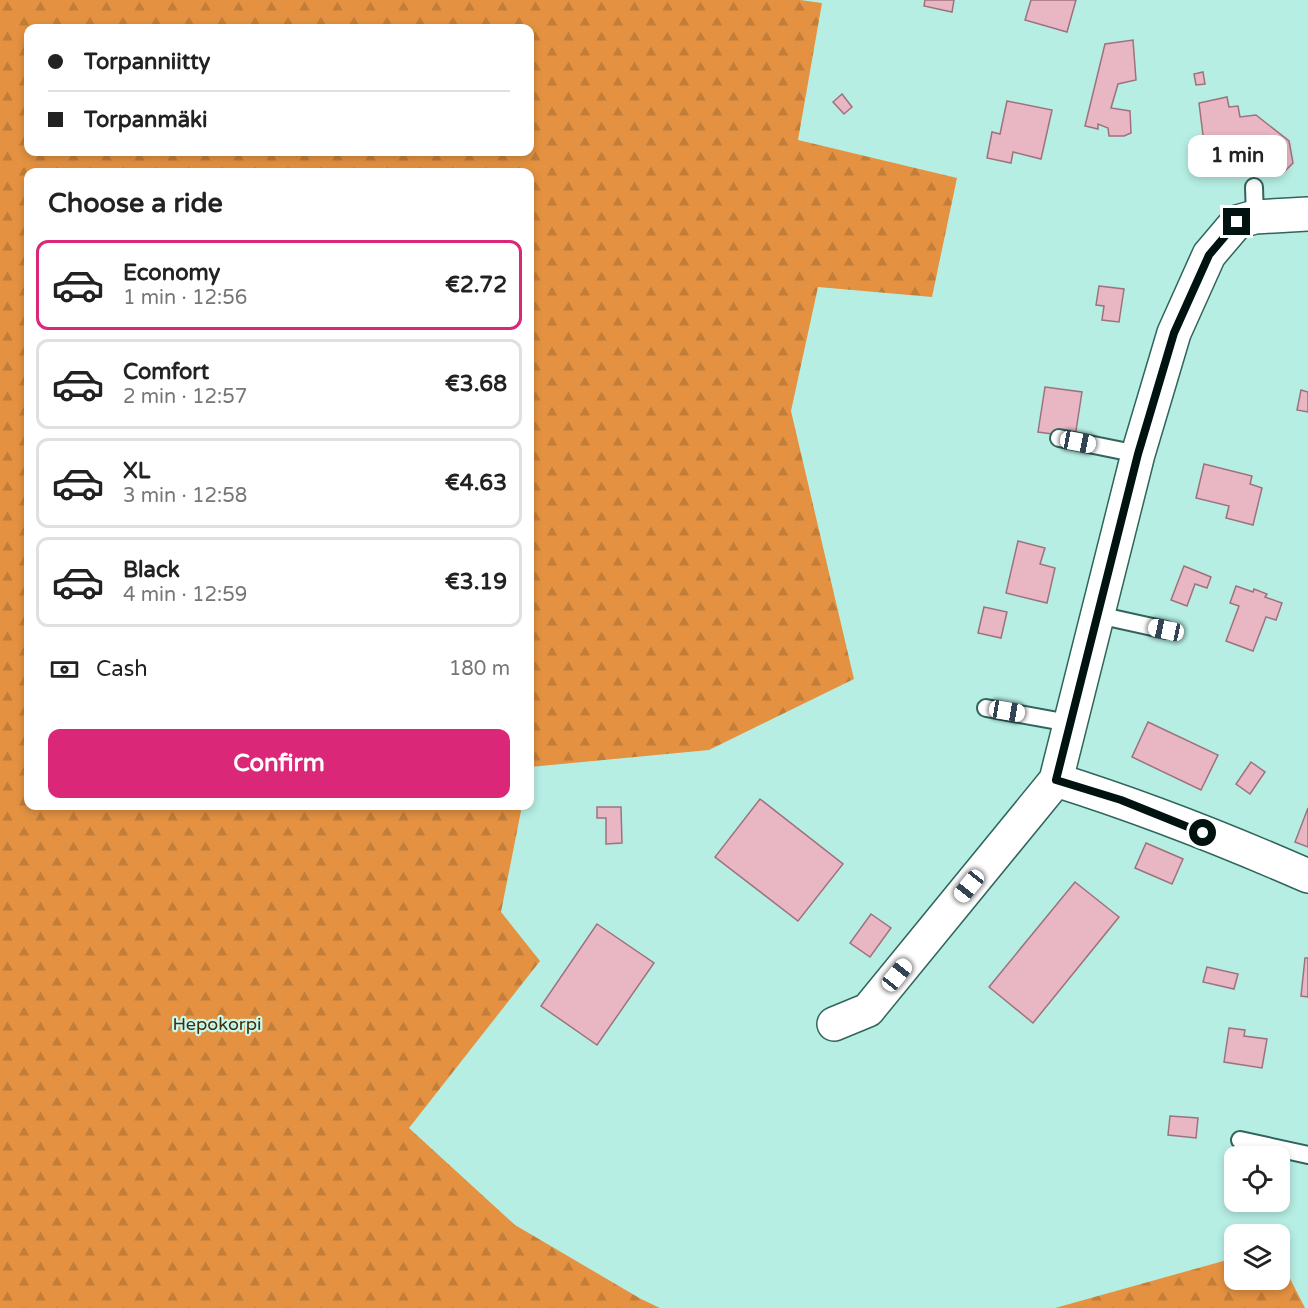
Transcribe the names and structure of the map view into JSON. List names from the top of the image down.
{
  "parks": ["Hepokorpi"],
  "page": {
    "banner": ["Torpanniitty", "Torpanmäki"],
    "bubble": "1 min",
    "heading": "Choose a ride",
    "list": [
      {
        "name": "Economy",
        "note": "1 min · 12:56",
        "value": "€2.72"
      },
      {
        "name": "Comfort",
        "note": "2 min · 12:57",
        "value": "€3.68"
      },
      {
        "name": "XL",
        "note": "3 min · 12:58",
        "value": "€4.63"
      },
      {
        "name": "Black",
        "note": "4 min · 12:59",
        "value": "€3.19"
      }
    ],
    "pay": ["Cash", "180 m"],
    "buttons": "Confirm"
  }
}
